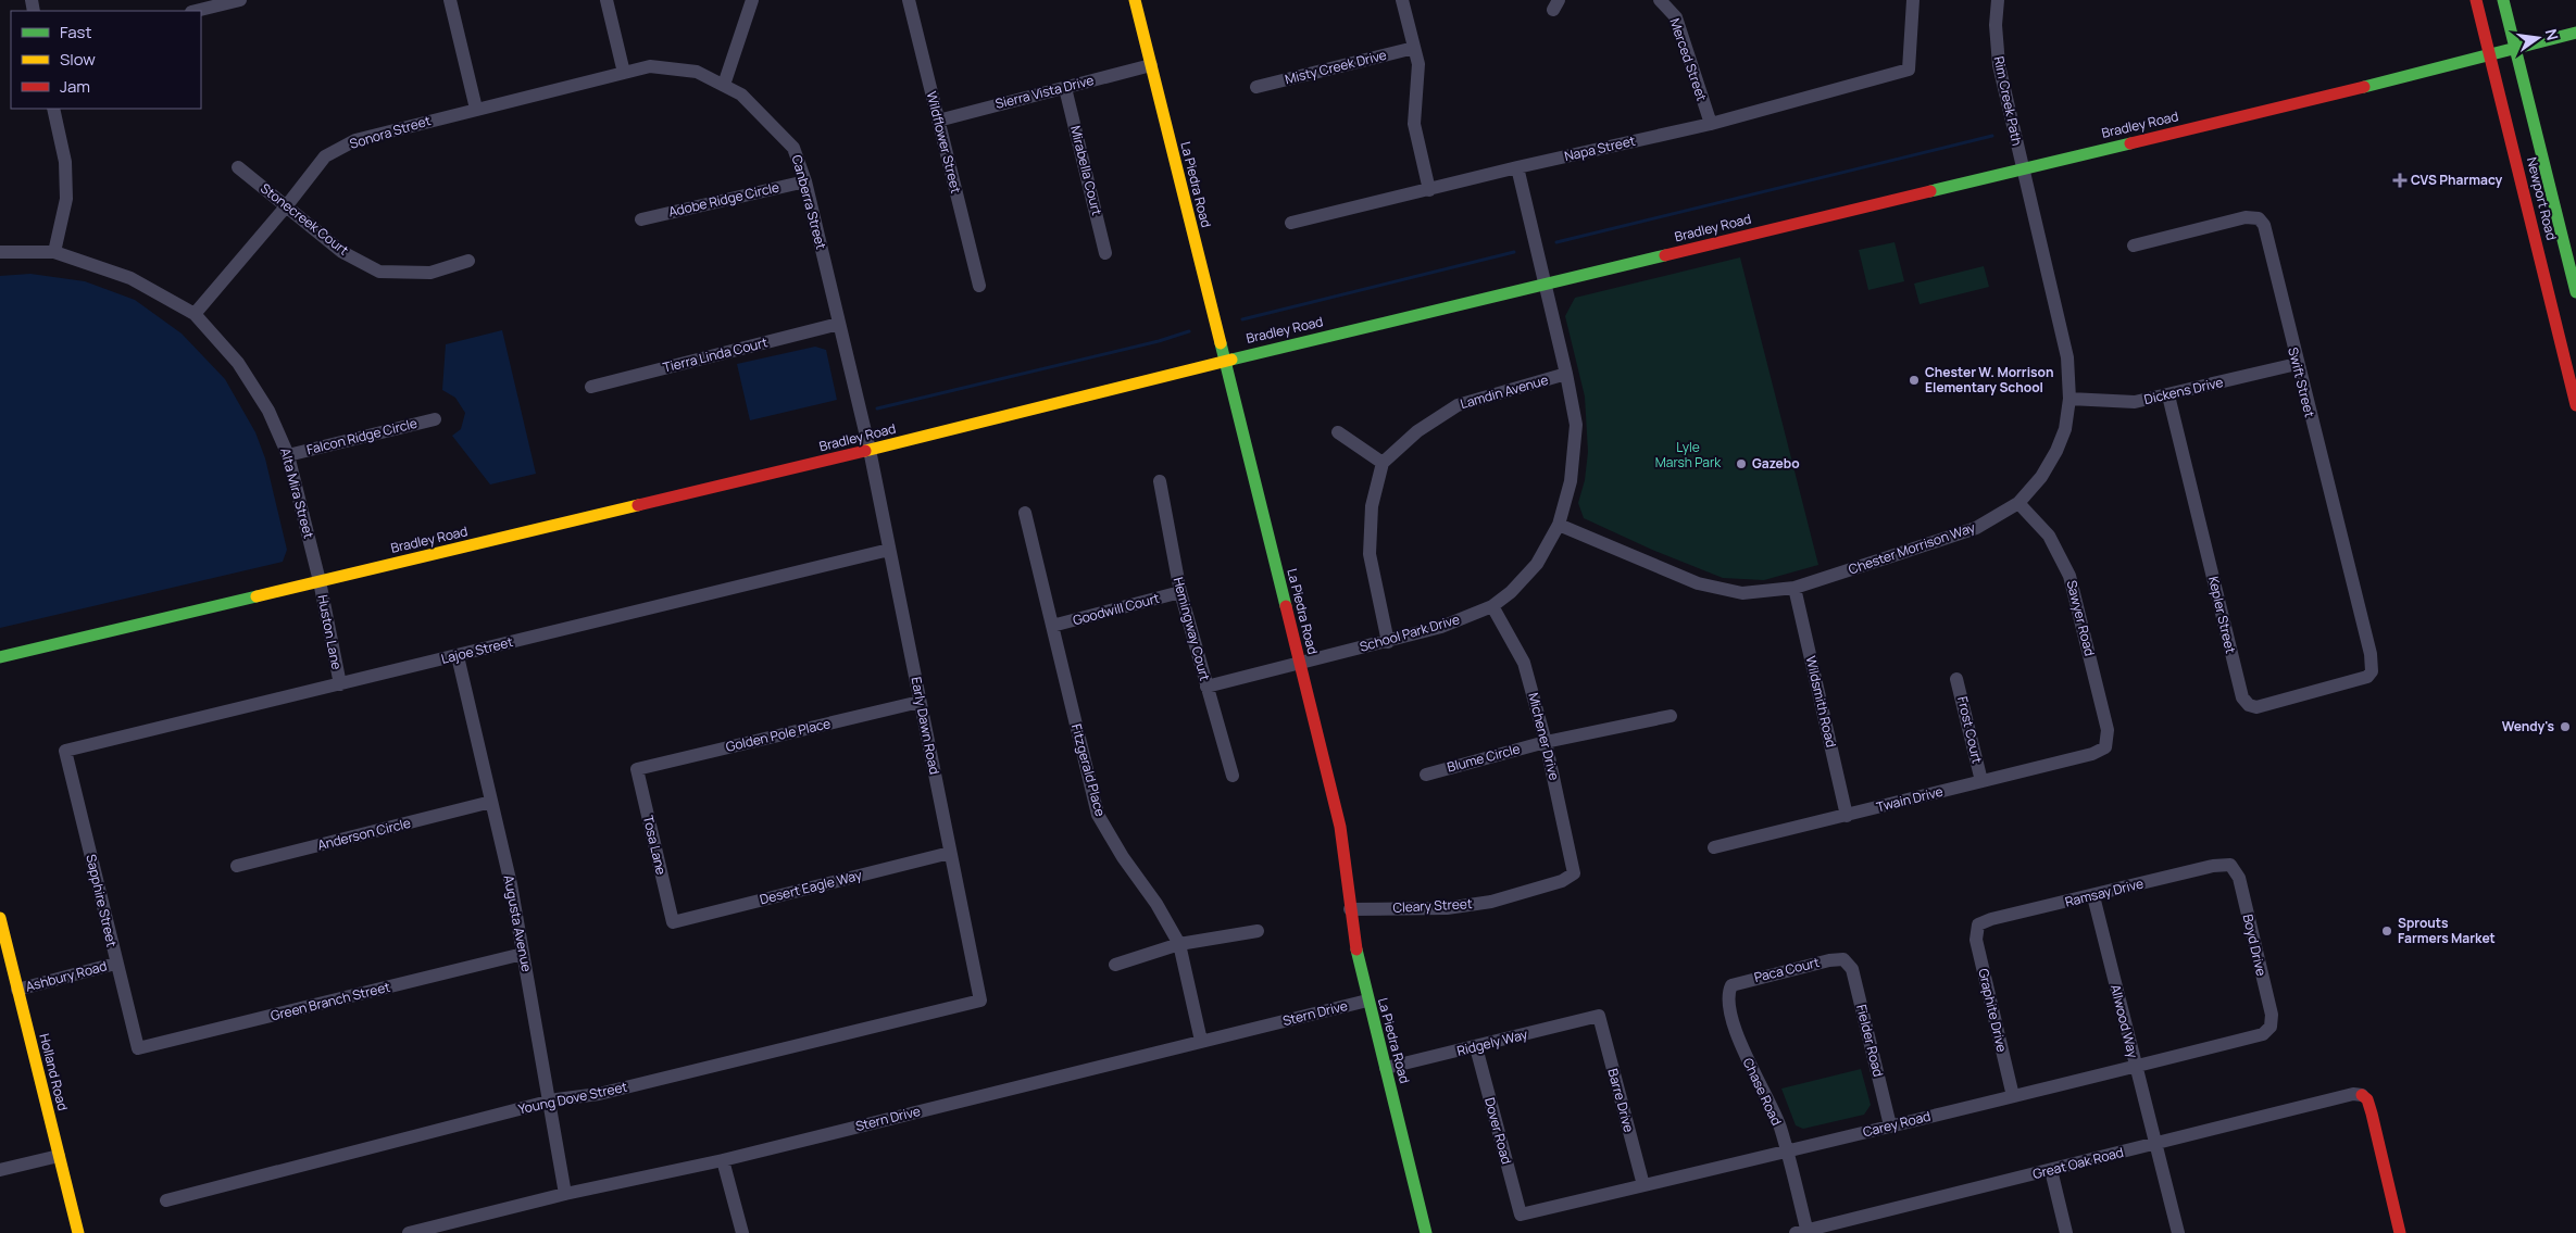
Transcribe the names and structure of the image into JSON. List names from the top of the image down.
{
  "streets": {
    "street": [
      "Merced Street",
      "Misty Creek Drive",
      "Sierra Vista Drive",
      "Rim Creek Path",
      "Bradley Road",
      "Sonora Street",
      "Wildflower Street",
      "Napa Street",
      "Mirabella Court",
      "La Piedra Road",
      "Newport Road",
      "Adobe Ridge Circle",
      "Canberra Street",
      "Stonecreek Court",
      "Tierra Linda Court",
      "Swift Street",
      "Dickens Drive",
      "Lamdin Avenue",
      "Falcon Ridge Circle",
      "Alta Mira Street",
      "Chester Morrison Way",
      "Goodwill Court",
      "Kepler Street",
      "Sawyer Road",
      "Hemingway Court",
      "Huston Lane",
      "School Park Drive",
      "Lajoe Street",
      "Wildsmith Road",
      "Early Dawn Road",
      "Frost Court",
      "Golden Pole Place",
      "Michener Drive",
      "Blume Circle",
      "Fitzgerald Place",
      "Twain Drive",
      "Anderson Circle",
      "Tosa Lane",
      "Desert Eagle Way",
      "Ramsay Drive",
      "Sapphire Street",
      "Cleary Street",
      "Augusta Avenue",
      "Boyd Drive",
      "Paca Court",
      "Ashbury Road",
      "Green Branch Street",
      "Graphite Drive",
      "Stern Drive",
      "Allwood Way",
      "Fielder Road",
      "Ridgely Way",
      "Holland Road",
      "Chase Road",
      "Young Dove Street",
      "Barre Drive",
      "Carey Road",
      "Dover Road",
      "Great Oak Road"
    ]
  },
  "crossings": [
    ["Merced Street", "Napa Street"],
    ["Sierra Vista Drive", "Wildflower Street"],
    ["Sierra Vista Drive", "Mirabella Court"],
    ["Sierra Vista Drive", "La Piedra Road"],
    ["Rim Creek Path", "Bradley Road"],
    ["Rim Creek Path", "Chester Morrison Way"],
    ["Bradley Road", "La Piedra Road"],
    ["Bradley Road", "Newport Road"],
    ["Bradley Road", "Canberra Street"],
    ["Bradley Road", "Alta Mira Street"],
    ["Bradley Road", "Chester Morrison Way"],
    ["Bradley Road", "Huston Lane"],
    ["Bradley Road", "School Park Drive"],
    ["Bradley Road", "Early Dawn Road"],
    ["Sonora Street", "Canberra Street"],
    ["Sonora Street", "Stonecreek Court"],
    ["Sonora Street", "Alta Mira Street"],
    ["Napa Street", "School Park Drive"],
    ["La Piedra Road", "School Park Drive"],
    ["La Piedra Road", "Cleary Street"],
    ["La Piedra Road", "Stern Drive"],
    ["La Piedra Road", "Ridgely Way"],
    ["Adobe Ridge Circle", "Canberra Street"],
    ["Canberra Street", "Tierra Linda Court"],
    ["Canberra Street", "Early Dawn Road"],
    ["Swift Street", "Dickens Drive"],
    ["Swift Street", "Kepler Street"],
    ["Dickens Drive", "Chester Morrison Way"],
    ["Dickens Drive", "Kepler Street"],
    ["Lamdin Avenue", "School Park Drive"],
    ["Falcon Ridge Circle", "Alta Mira Street"],
    ["Alta Mira Street", "Huston Lane"],
    ["Chester Morrison Way", "Sawyer Road"],
    ["Chester Morrison Way", "School Park Drive"],
    ["Chester Morrison Way", "Wildsmith Road"],
    ["Goodwill Court", "Hemingway Court"],
    ["Goodwill Court", "Fitzgerald Place"],
    ["Sawyer Road", "Twain Drive"],
    ["Hemingway Court", "School Park Drive"],
    ["Huston Lane", "Lajoe Street"],
    ["School Park Drive", "Michener Drive"],
    ["Lajoe Street", "Early Dawn Road"],
    ["Lajoe Street", "Sapphire Street"],
    ["Lajoe Street", "Augusta Avenue"],
    ["Wildsmith Road", "Twain Drive"],
    ["Early Dawn Road", "Golden Pole Place"],
    ["Early Dawn Road", "Desert Eagle Way"],
    ["Early Dawn Road", "Young Dove Street"],
    ["Frost Court", "Twain Drive"],
    ["Golden Pole Place", "Tosa Lane"],
    ["Michener Drive", "Blume Circle"],
    ["Michener Drive", "Cleary Street"],
    ["Fitzgerald Place", "Stern Drive"],
    ["Anderson Circle", "Augusta Avenue"],
    ["Tosa Lane", "Desert Eagle Way"],
    ["Ramsay Drive", "Boyd Drive"],
    ["Ramsay Drive", "Graphite Drive"],
    ["Ramsay Drive", "Allwood Way"],
    ["Sapphire Street", "Ashbury Road"],
    ["Sapphire Street", "Green Branch Street"],
    ["Augusta Avenue", "Green Branch Street"],
    ["Augusta Avenue", "Stern Drive"],
    ["Augusta Avenue", "Young Dove Street"],
    ["Boyd Drive", "Carey Road"],
    ["Paca Court", "Fielder Road"],
    ["Paca Court", "Chase Road"],
    ["Ashbury Road", "Holland Road"],
    ["Graphite Drive", "Carey Road"],
    ["Allwood Way", "Carey Road"],
    ["Allwood Way", "Great Oak Road"],
    ["Fielder Road", "Carey Road"],
    ["Ridgely Way", "Barre Drive"],
    ["Ridgely Way", "Dover Road"],
    ["Chase Road", "Carey Road"],
    ["Chase Road", "Great Oak Road"],
    ["Barre Drive", "Carey Road"],
    ["Carey Road", "Dover Road"]
  ],
  "parks": ["Lyle Marsh Park"],
  "places": {
    "health": ["CVS Pharmacy"],
    "other": [
      "Chester W. Morrison Elementary School",
      "Gazebo",
      "Wendy's",
      "Sprouts Farmers Market"
    ]
  },
  "legend": ["Fast", "Slow", "Jam"],
  "north": "right"
}
